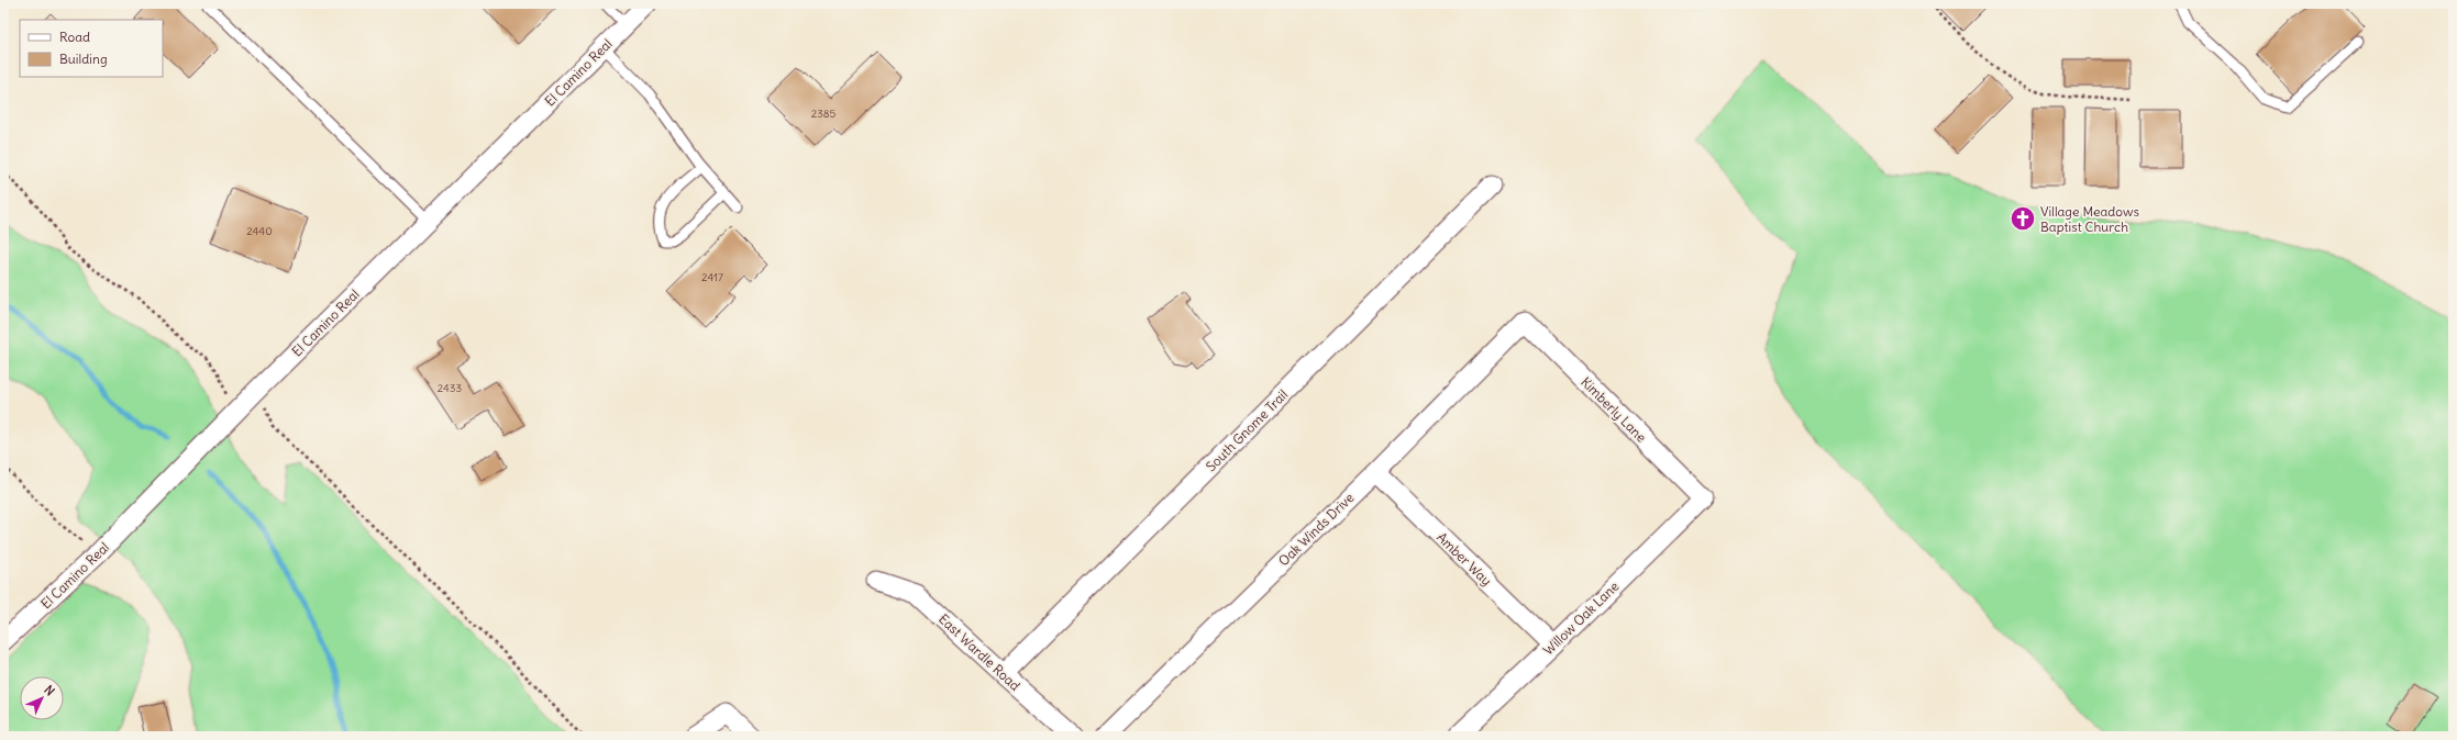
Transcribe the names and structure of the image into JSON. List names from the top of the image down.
{
  "streets": {
    "street": [
      "El Camino Real",
      "Kimberly Lane",
      "South Gnome Trail",
      "Oak Winds Drive",
      "Amber Way",
      "Willow Oak Lane",
      "East Wardle Road"
    ]
  },
  "crossings": [
    ["Kimberly Lane", "Oak Winds Drive"],
    ["Kimberly Lane", "Willow Oak Lane"],
    ["South Gnome Trail", "East Wardle Road"],
    ["Oak Winds Drive", "Amber Way"],
    ["Amber Way", "Willow Oak Lane"]
  ],
  "places": {
    "church": ["Village Meadows Baptist Church"]
  },
  "house_numbers": [
    "2385",
    "2440",
    "2417",
    "2433"
  ],
  "legend": ["Road", "Building"],
  "north": "top right"
}
